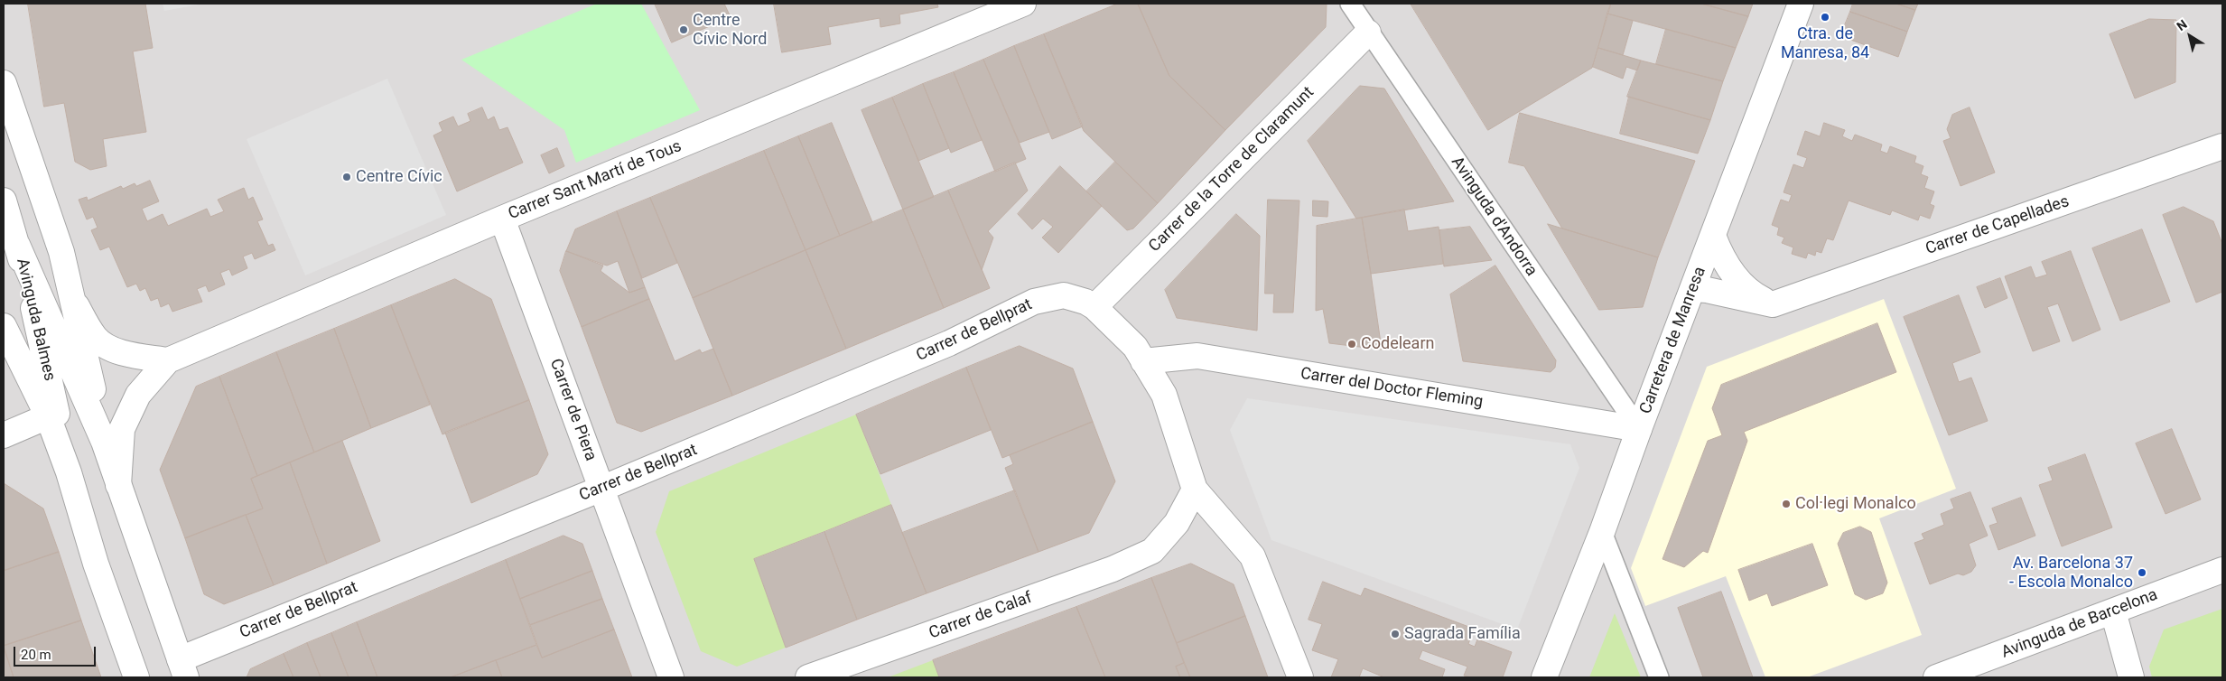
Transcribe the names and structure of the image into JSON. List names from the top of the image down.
{
  "streets": {
    "street": [
      "Carrer de la Torre de Claramunt",
      "Carrer Sant Martí de Tous",
      "Avinguda d'Andorra",
      "Carrer de Capellades",
      "Avinguda Balmes",
      "Carrer de Bellprat",
      "Carretera de Manresa",
      "Carrer del Doctor Fleming",
      "Carrer de Piera",
      "Carrer de Calaf",
      "Avinguda de Barcelona"
    ]
  },
  "crossings": [
    ["Carrer de la Torre de Claramunt", "Avinguda d'Andorra"],
    ["Carrer de la Torre de Claramunt", "Carrer de Bellprat"],
    ["Carrer Sant Martí de Tous", "Carrer de Piera"],
    ["Avinguda d'Andorra", "Carretera de Manresa"],
    ["Avinguda d'Andorra", "Carrer del Doctor Fleming"],
    ["Avinguda Balmes", "Carrer de Bellprat"],
    ["Carrer de Bellprat", "Carrer de Piera"],
    ["Carretera de Manresa", "Carrer del Doctor Fleming"]
  ],
  "places": [
    "Ctra. de Manresa, 84",
    "Centre Cívic Nord",
    "Centre Cívic",
    "Codelearn",
    "Col·legi Monalco",
    "Av. Barcelona 37 - Escola Monalco",
    "Sagrada Família"
  ],
  "scale_bar": "20 m",
  "north": "top left"
}
